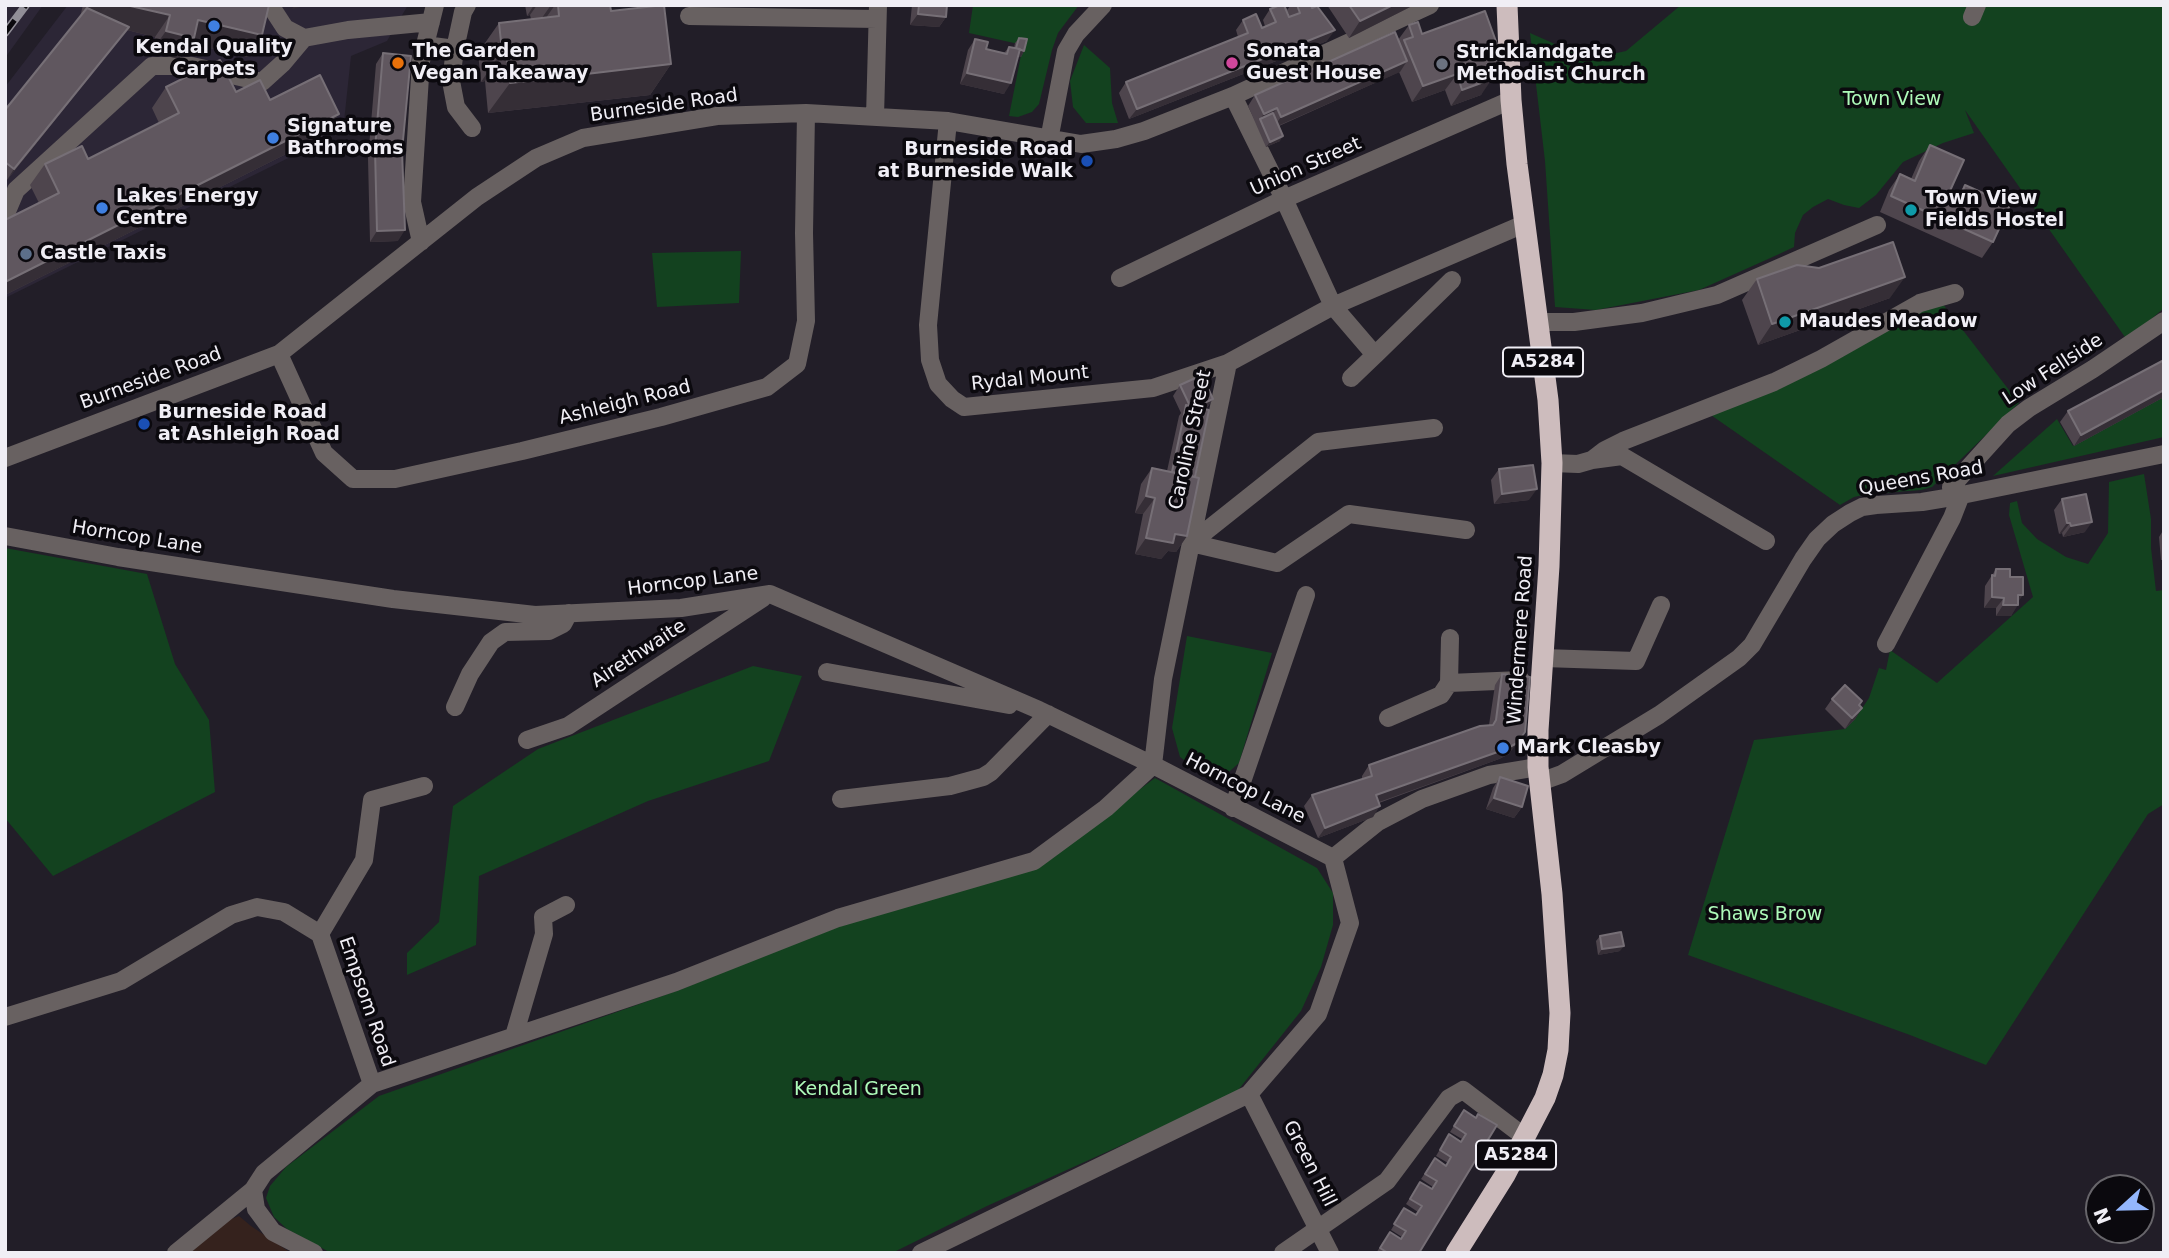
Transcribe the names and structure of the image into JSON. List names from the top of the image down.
{
  "streets": {
    "highway": ["A5284", "Windermere Road"],
    "street": [
      "Burneside Road",
      "Union Street",
      "Low Fellside",
      "Rydal Mount",
      "Ashleigh Road",
      "Caroline Street",
      "Queens Road",
      "Horncop Lane",
      "Airethwaite",
      "Empsom Road",
      "Green Hill"
    ]
  },
  "crossings": [
    ["Burneside Road", "Rydal Mount"],
    ["Burneside Road", "Ashleigh Road"],
    ["Union Street", "Windermere Road"],
    ["Low Fellside", "Queens Road"],
    ["Rydal Mount", "Caroline Street"],
    ["Caroline Street", "Horncop Lane"],
    ["Caroline Street", "Windermere Road"],
    ["Queens Road", "Horncop Lane"],
    ["Queens Road", "Windermere Road"],
    ["Horncop Lane", "Airethwaite"]
  ],
  "parks": ["Town View", "Shaws Brow", "Kendal Green"],
  "places": [
    "Kendal Quality Carpets",
    "The Garden Vegan Takeaway",
    "Sonata Guest House",
    "Stricklandgate Methodist Church",
    "Signature Bathrooms",
    "Burneside Road at Burneside Walk",
    "Lakes Energy Centre",
    "Town View Fields Hostel",
    "Castle Taxis",
    "Maudes Meadow",
    "Burneside Road at Ashleigh Road",
    "Mark Cleasby"
  ],
  "north": "left"
}
